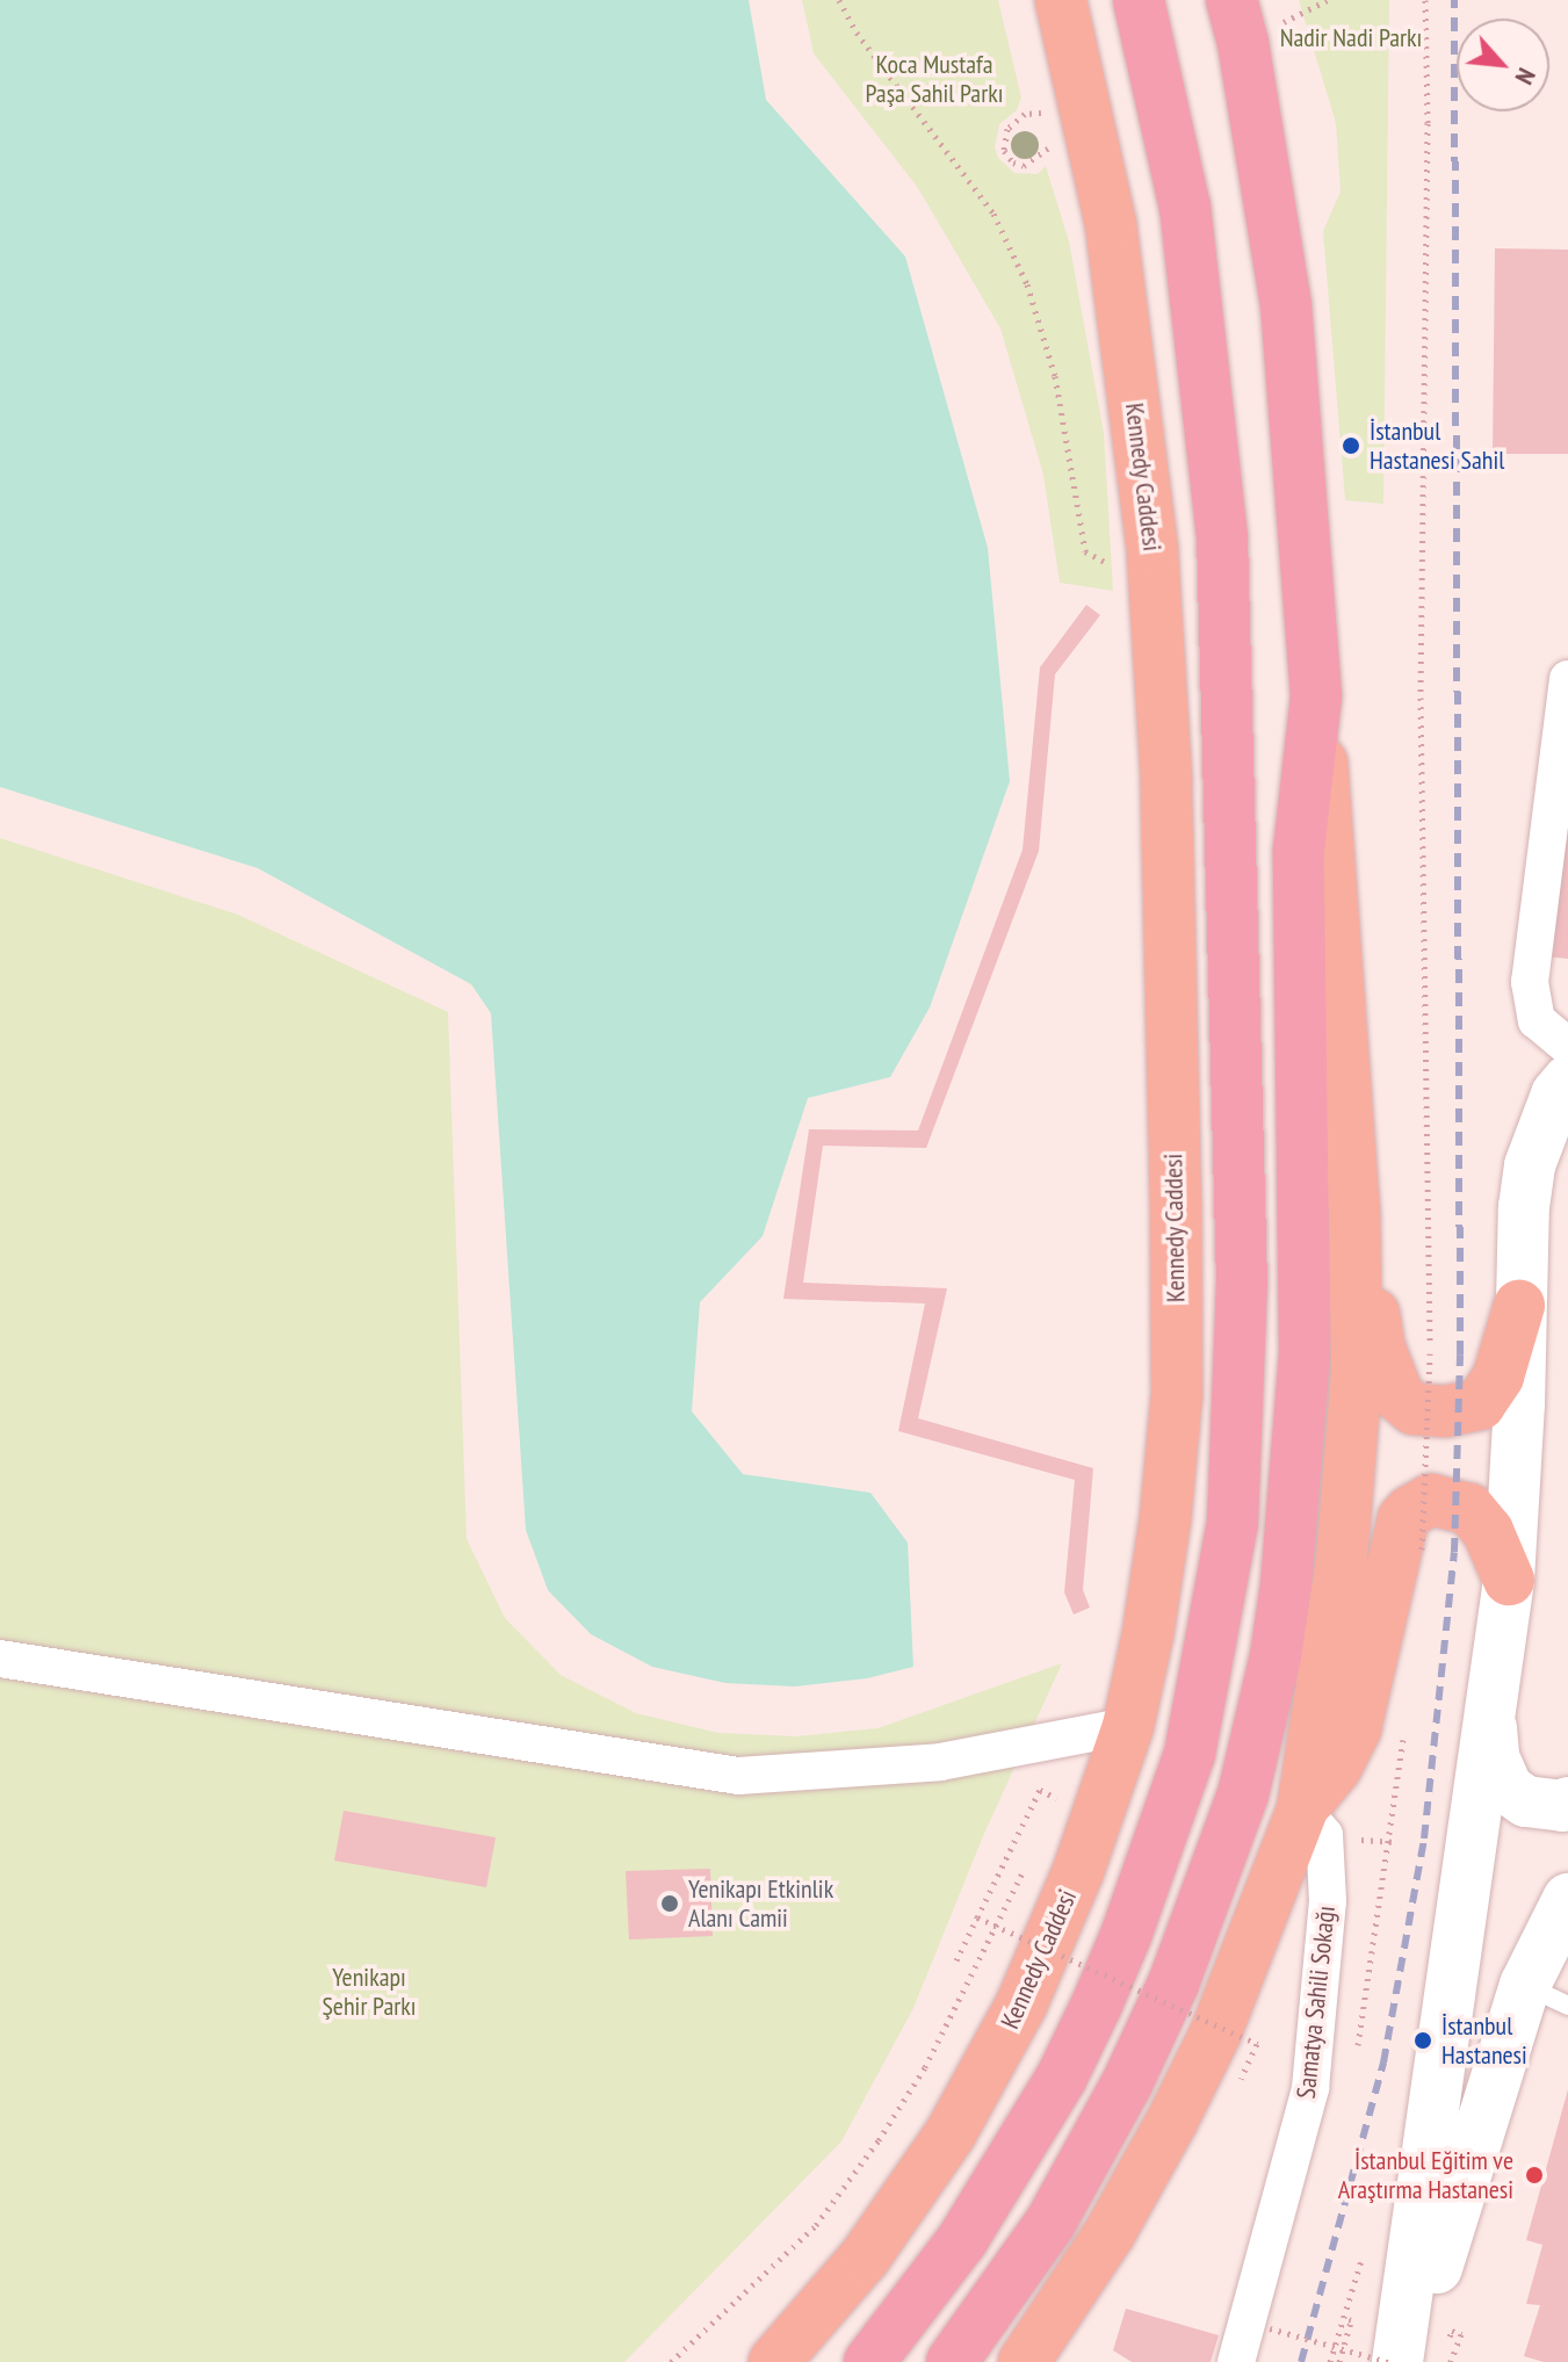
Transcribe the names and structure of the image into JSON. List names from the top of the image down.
{
  "streets": {
    "main road": ["Kennedy Caddesi"],
    "street": ["Samatya Sahili Sokağı"]
  },
  "parks": ["Nadir Nadi Parkı", "Koca Mustafa Paşa Sahil Parkı", "Yenikapı Şehir Parkı"],
  "places": [
    "İstanbul Hastanesi Sahil",
    "Yenikapı Etkinlik Alanı Camii",
    "İstanbul Hastanesi",
    "İstanbul Eğitim ve Araştırma Hastanesi"
  ],
  "north": "bottom right"
}
